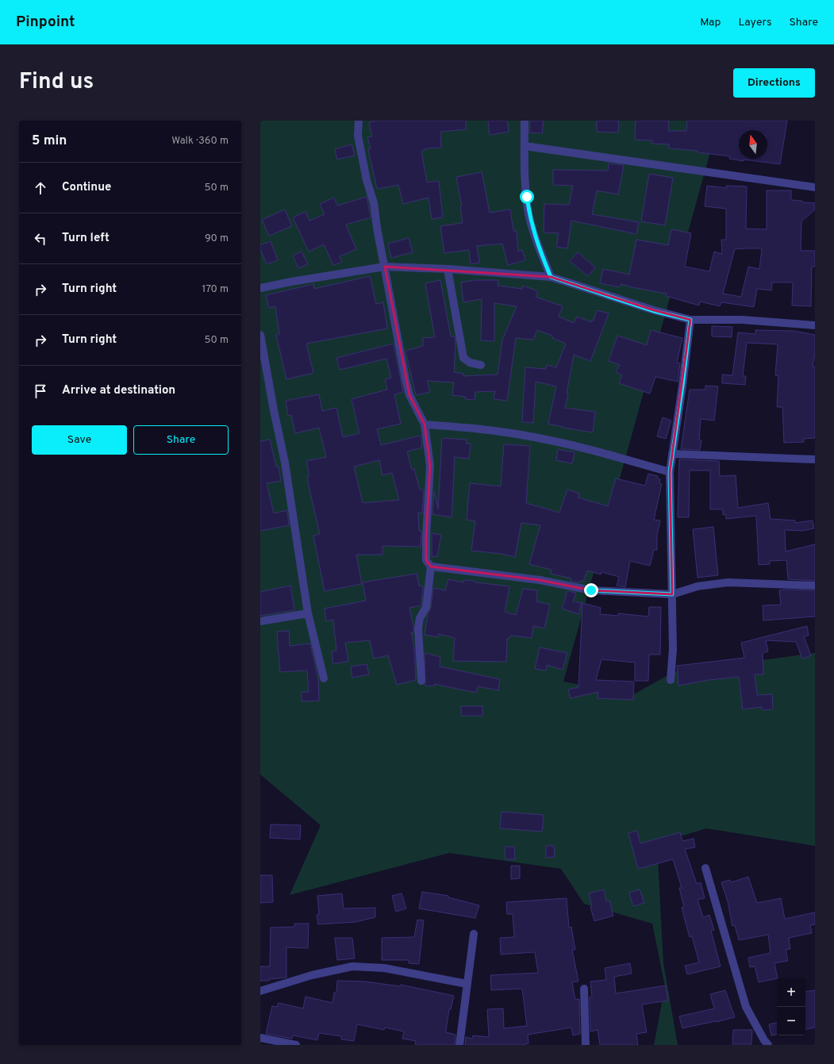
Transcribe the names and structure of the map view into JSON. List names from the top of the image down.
{
  "north": "top",
  "page": {
    "header": "Pinpoint",
    "nav": ["Map", "Layers", "Share"],
    "title": "Find us",
    "buttons": [
      "Directions",
      ["Save", "Share"]
    ],
    "heading": ["5 min", "Walk · 360 m"],
    "list": [
      ["Continue", "50 m"],
      ["Turn left", "90 m"],
      ["Turn right", "170 m"],
      ["Turn right", "50 m"],
      "Arrive at destination"
    ],
    "map_buttons": ["+", "−"]
  }
}
